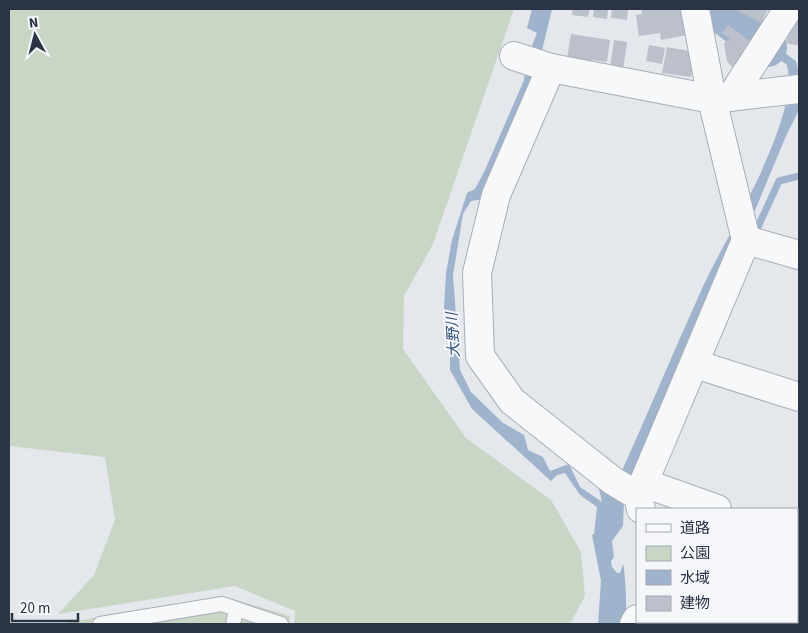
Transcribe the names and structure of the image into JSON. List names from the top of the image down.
{
  "water": ["大野川"],
  "legend": [
    "道路",
    "公園",
    "水域",
    "建物"
  ],
  "scale_bar": "20 m",
  "north": "top"
}
